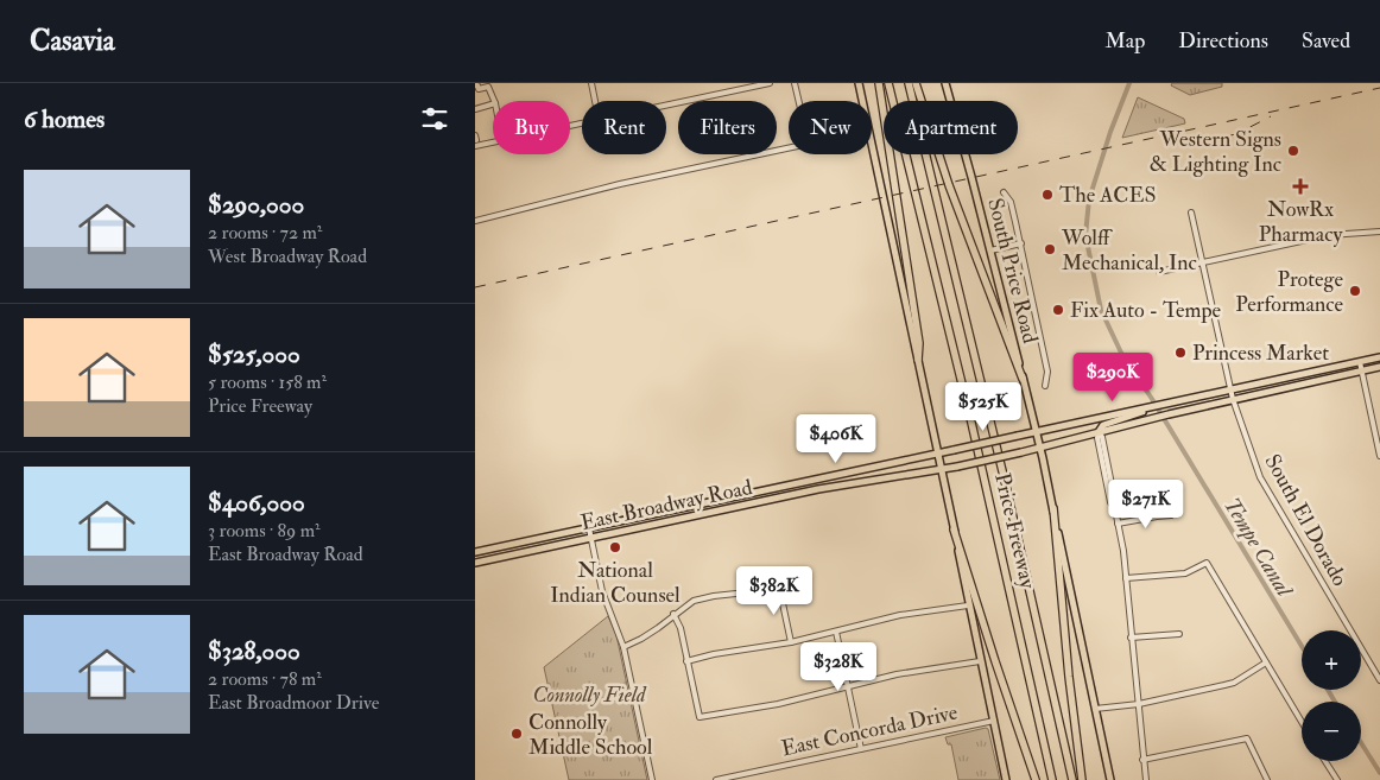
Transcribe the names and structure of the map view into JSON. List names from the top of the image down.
{
  "streets": {
    "highway": ["Price Freeway"],
    "main road": ["South Price Road", "East Broadway Road"],
    "street": ["South El Dorado", "East Concorda Drive"]
  },
  "crossings": [
    ["South Price Road", "East Broadway Road"]
  ],
  "water": ["Tempe Canal"],
  "parks": ["Connolly Field"],
  "places": {
    "other": [
      "Western Signs & Lighting Inc",
      "The ACES",
      "Wolff Mechanical, Inc",
      "Protege Performance",
      "Fix Auto - Tempe",
      "Princess Market",
      "National Indian Counsel",
      "Connolly Middle School"
    ],
    "health": ["NowRx Pharmacy"]
  },
  "page": {
    "header": "Casavia",
    "nav": ["Map", "Directions", "Saved"],
    "heading": "6 homes",
    "chip": [
      "Buy",
      "Rent",
      "Filters",
      "New",
      "Apartment"
    ],
    "list": [
      {
        "name": "$290,000",
        "note": "2 rooms · 72 m² · West Broadway Road"
      },
      {
        "name": "$525,000",
        "note": "5 rooms · 158 m² · Price Freeway"
      },
      {
        "name": "$406,000",
        "note": "3 rooms · 89 m² · East Broadway Road"
      },
      {
        "name": "$328,000",
        "note": "2 rooms · 78 m² · East Broadmoor Drive"
      }
    ],
    "price": [
      "$290K",
      "$525K",
      "$406K",
      "$271K",
      "$382K",
      "$328K"
    ],
    "map_buttons": ["+", "−"]
  }
}
